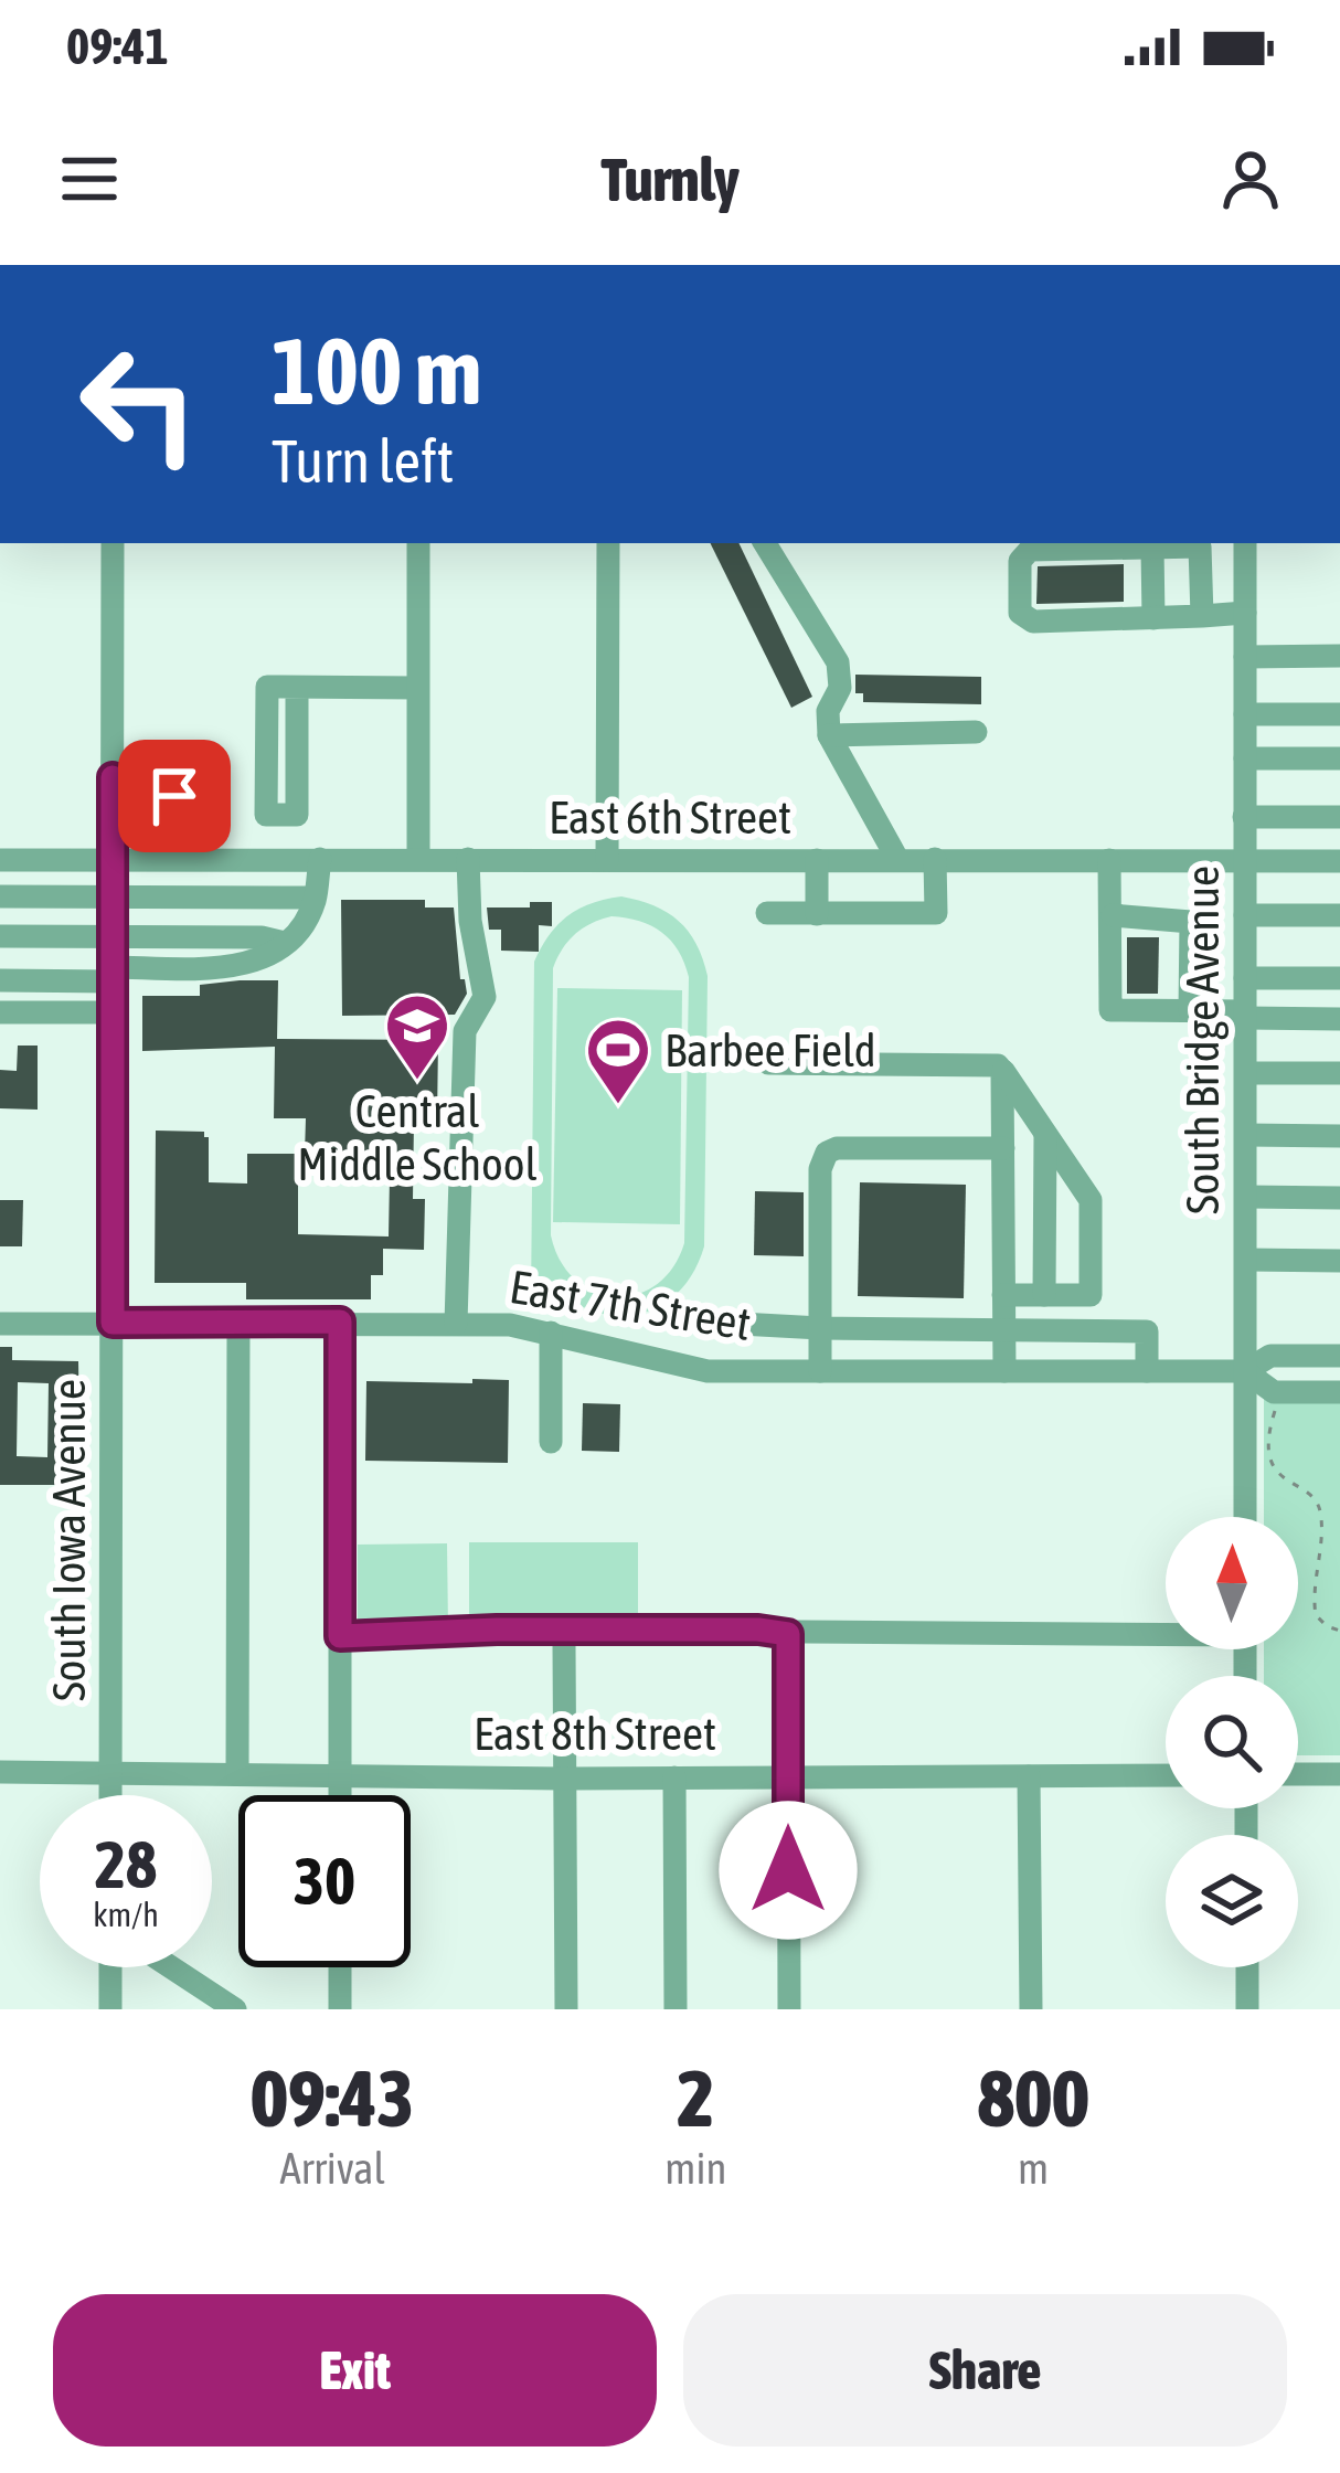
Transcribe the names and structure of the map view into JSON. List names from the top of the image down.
{
  "streets": {
    "street": [
      "East 6th Street",
      "South Bridge Avenue",
      "East 7th Street",
      "South Iowa Avenue",
      "East 8th Street"
    ]
  },
  "crossings": [
    ["East 6th Street", "South Bridge Avenue"],
    ["East 6th Street", "South Iowa Avenue"],
    ["South Bridge Avenue", "East 7th Street"],
    ["East 7th Street", "South Iowa Avenue"],
    ["South Iowa Avenue", "East 8th Street"]
  ],
  "places": {
    "school or university": ["Central Middle School"],
    "sports": ["Barbee Field"]
  },
  "north": "top",
  "page": {
    "status": "09:41",
    "header": "Turnly",
    "turn": ["100 m", "Turn left"],
    "speed": "28 km/h",
    "limit": "30",
    "eta": [
      "09:43",
      "Arrival",
      "2",
      "min",
      "800",
      "m"
    ],
    "buttons": ["Exit", "Share"]
  }
}
